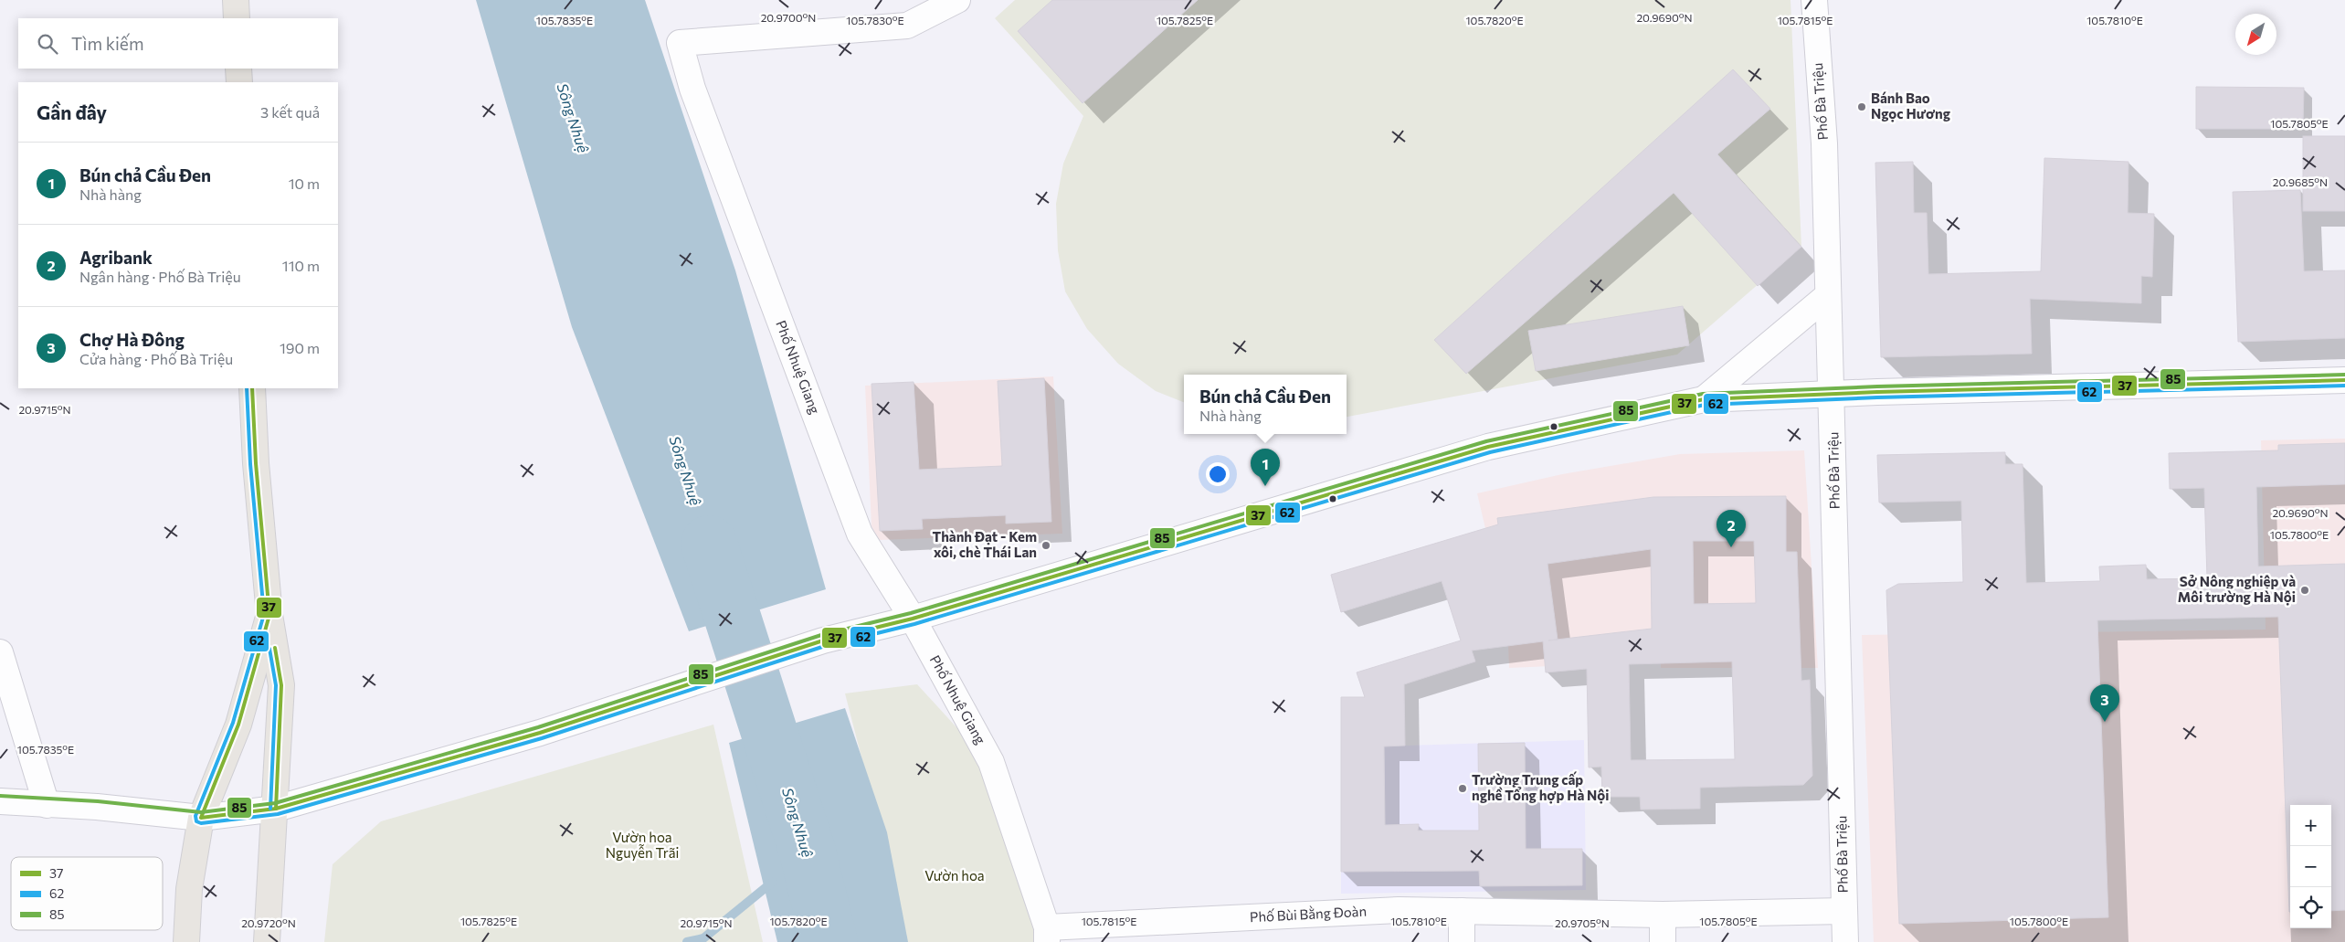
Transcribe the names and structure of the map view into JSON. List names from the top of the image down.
{
  "streets": {
    "street": ["Phố Bà Triệu", "Phố Nhuệ Giang", "Phố Bùi Bằng Đoàn"]
  },
  "crossings": [
    ["Phố Bà Triệu", "Phố Bùi Bằng Đoàn"],
    ["Phố Nhuệ Giang", "Phố Bùi Bằng Đoàn"]
  ],
  "water": ["Sông Nhuệ"],
  "parks": ["Vườn hoa Nguyễn Trãi", "Vườn hoa"],
  "places": [
    "Bánh Bao Ngọc Hương",
    "Thành Đạt - Kem xôi, chè Thái Lan",
    "Sở Nông nghiệp và Môi trường Hà Nội",
    "Trường Trung cấp nghề Tổng hợp Hà Nội"
  ],
  "lines": ["transit line 85", "transit line 37", "transit line 62"],
  "legend": ["37", "62", "85"],
  "north": "bottom left",
  "page": {
    "search": "Tìm kiếm",
    "heading": ["Gần đây", "3 kết quả"],
    "list": [
      {
        "mark": "1",
        "name": "Bún chả Cầu Đen",
        "note": "Nhà hàng",
        "value": "10 m"
      },
      {
        "mark": "2",
        "name": "Agribank",
        "note": "Ngân hàng · Phố Bà Triệu",
        "value": "110 m"
      },
      {
        "mark": "3",
        "name": "Chợ Hà Đông",
        "note": "Cửa hàng · Phố Bà Triệu",
        "value": "190 m"
      }
    ],
    "popup": ["Bún chả Cầu Đen", "Nhà hàng"],
    "pins": ["1", "2", "3"],
    "map_buttons": ["+", "−"]
  },
  "coordinates": [
    "20.9700°N",
    "20.9690°N",
    "105.7835°E",
    "105.7830°E",
    "105.7825°E",
    "105.7820°E",
    "105.7815°E",
    "105.7810°E",
    "105.7805°E",
    "20.9685°N",
    "20.9715°N",
    "105.7800°E",
    "20.9720°N",
    "20.9705°N"
  ]
}
